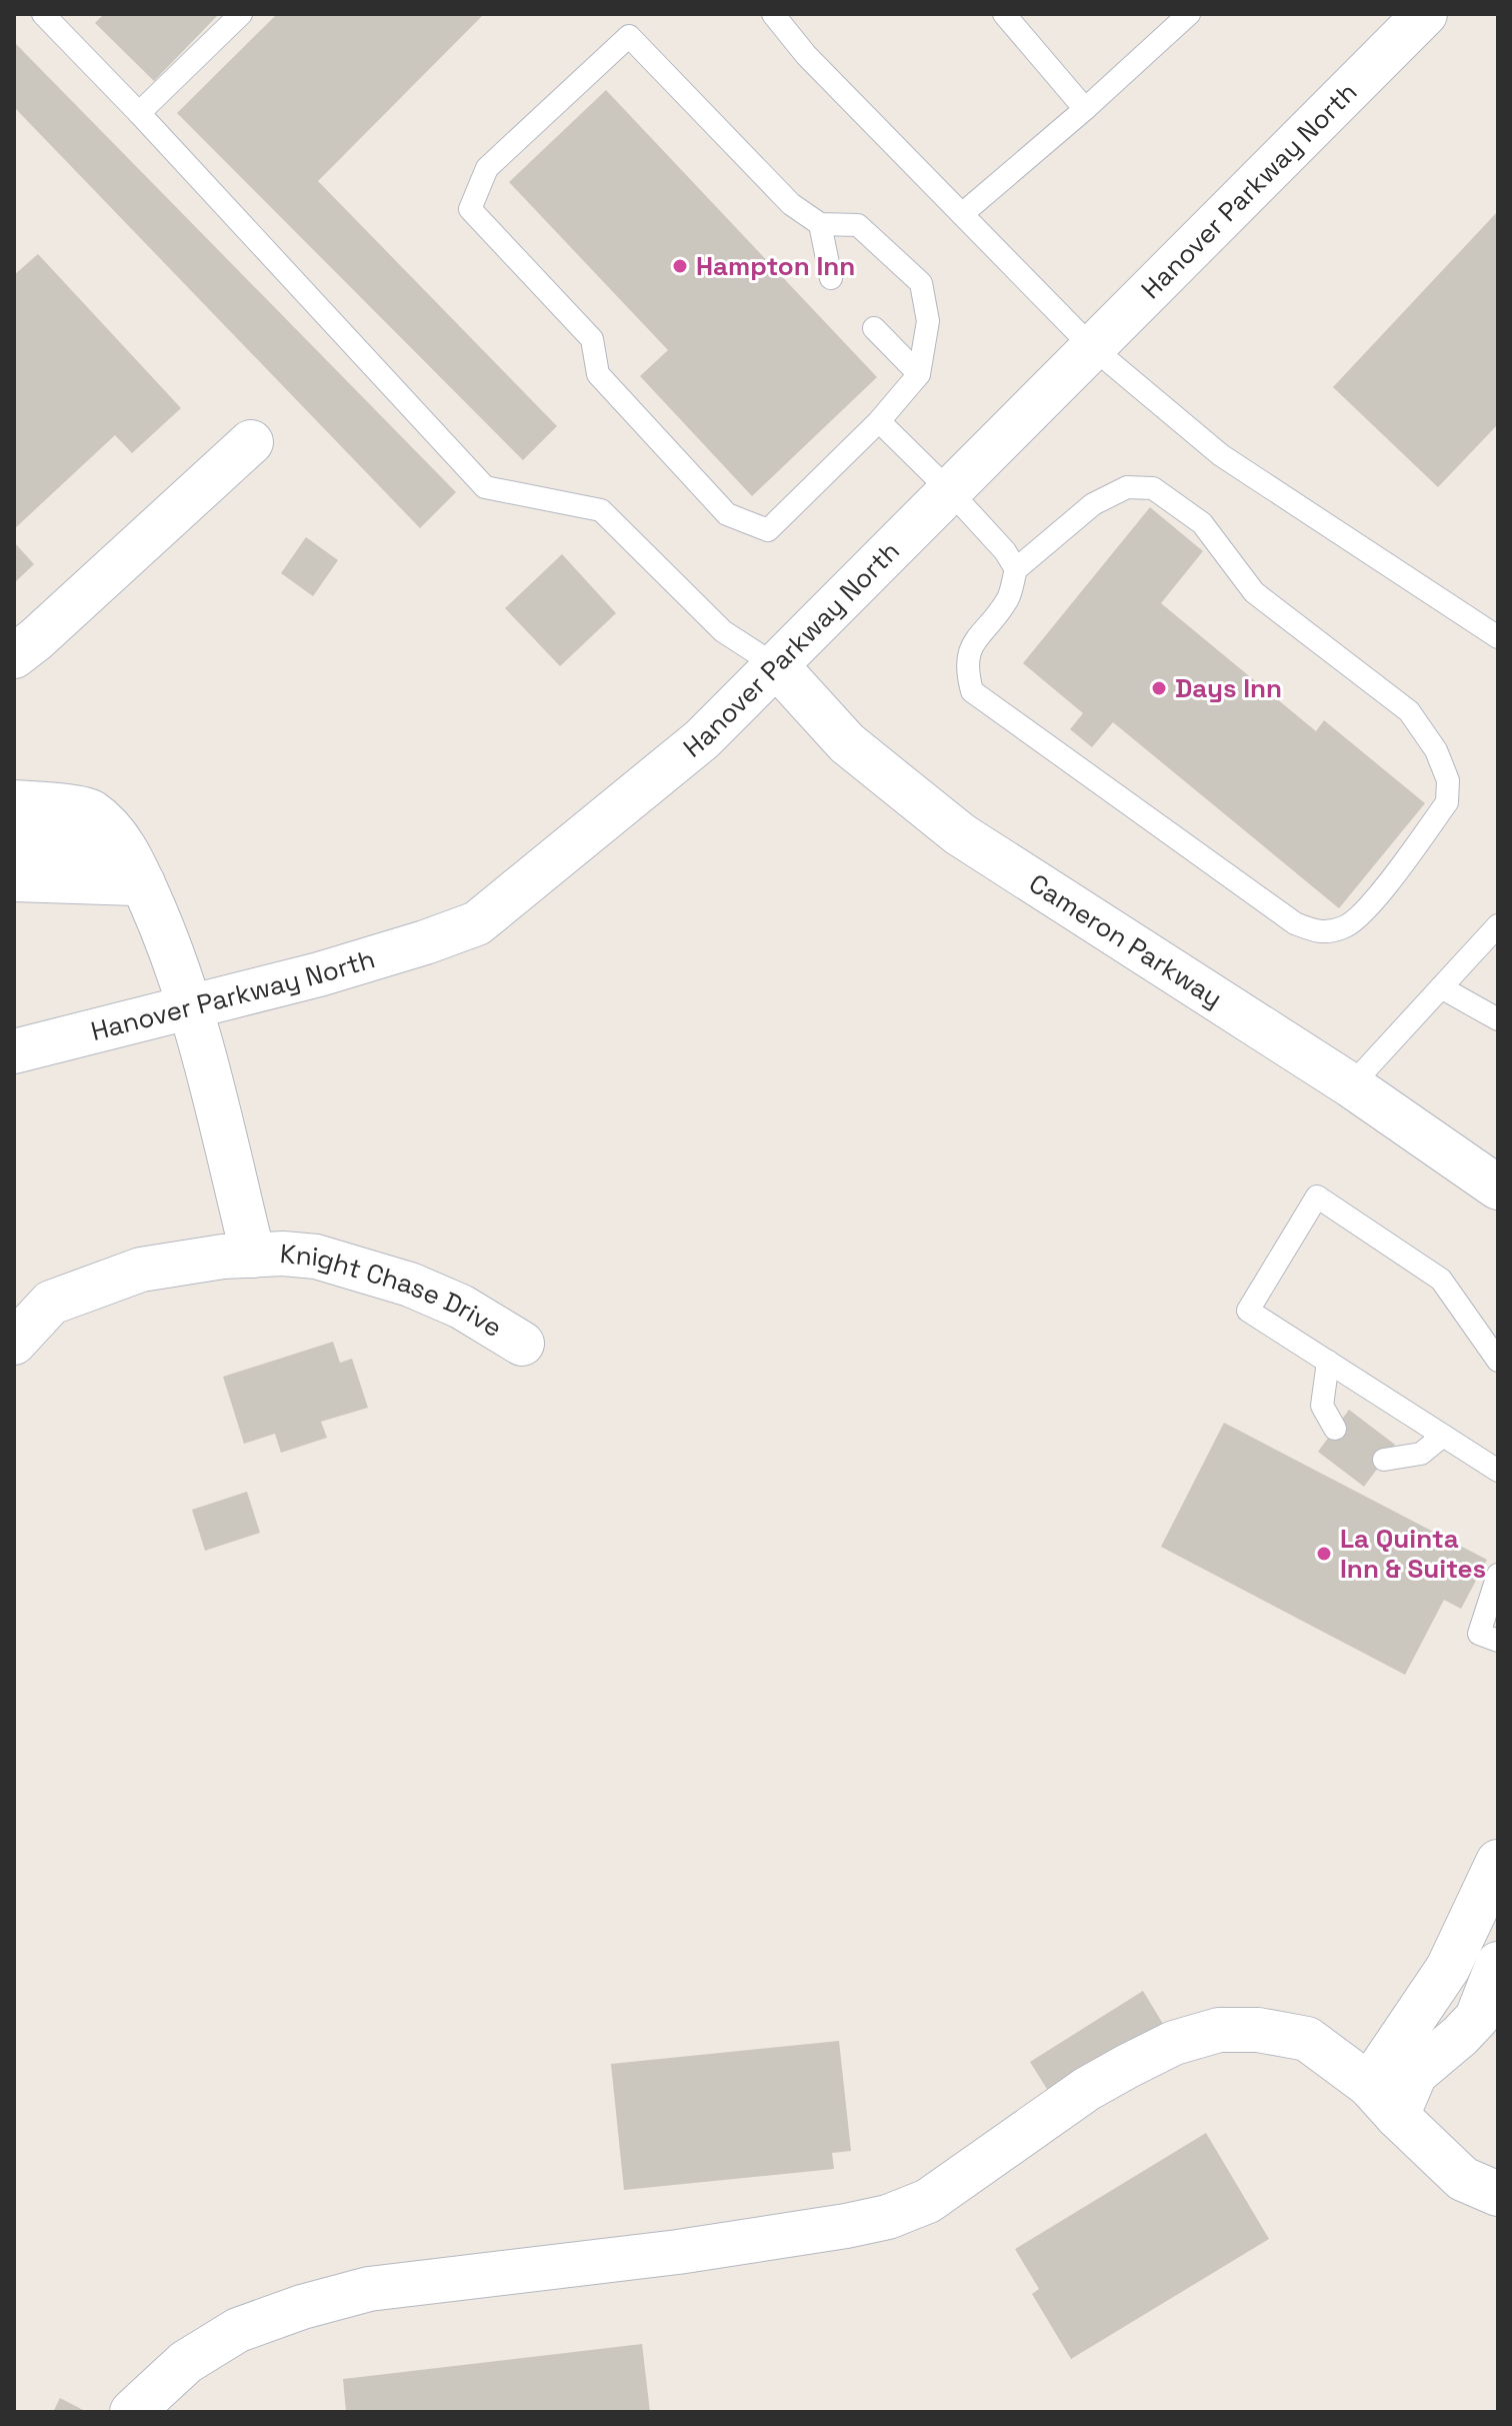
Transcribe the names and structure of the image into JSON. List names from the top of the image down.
{
  "streets": {
    "street": ["Hanover Parkway North", "Cameron Parkway", "Knight Chase Drive"]
  },
  "crossings": [
    ["Hanover Parkway North", "Cameron Parkway"],
    ["Hanover Parkway North", "Knight Chase Drive"]
  ],
  "places": ["Hampton Inn", "Days Inn", "La Quinta Inn & Suites"]
}
